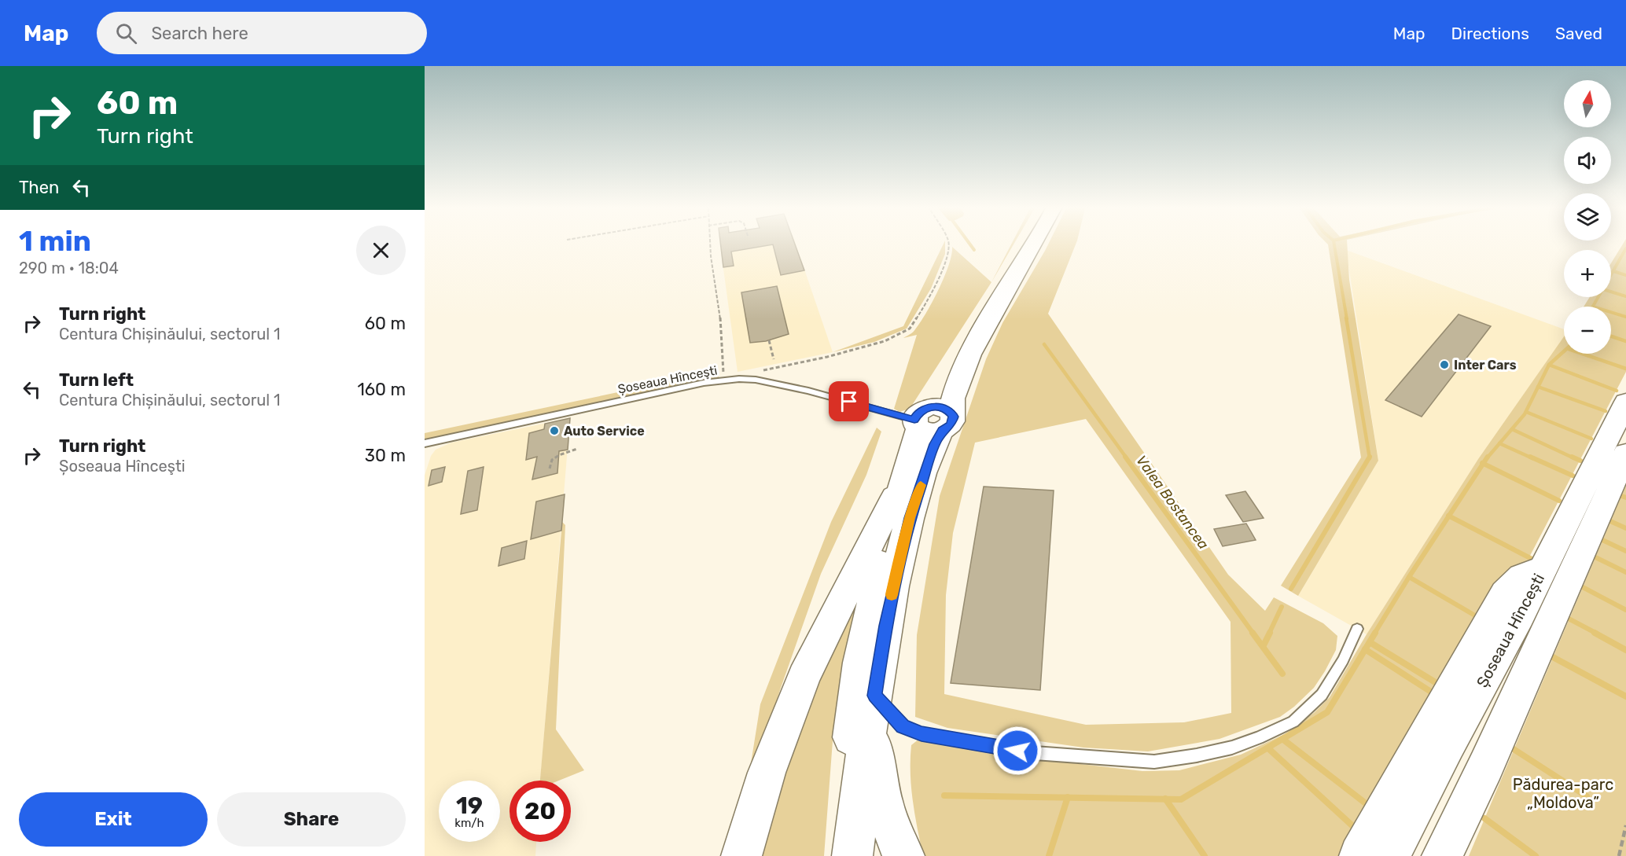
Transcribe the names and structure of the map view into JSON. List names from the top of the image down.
{
  "streets": {
    "highway": ["Șoseaua Hîncești"],
    "lane": ["Șoseaua Hînceşti"]
  },
  "water": ["Valea Bostancea"],
  "parks": ["Pădurea-parc „Moldova”"],
  "places": ["Inter Cars", "Auto Service"],
  "north": "top",
  "page": {
    "header": "Map",
    "search": "Search here",
    "nav": ["Map", "Directions", "Saved"],
    "turn": ["60 m", "Turn right"],
    "map_buttons": ["+", "−"],
    "then": "Then",
    "heading": ["1 min", "290 m · 18:04"],
    "list": [
      {
        "name": "Turn right",
        "note": "Centura Chișinăului, sectorul 1",
        "value": "60 m"
      },
      {
        "name": "Turn left",
        "note": "Centura Chișinăului, sectorul 1",
        "value": "160 m"
      },
      {
        "name": "Turn right",
        "note": "Șoseaua Hînceşti",
        "value": "30 m"
      }
    ],
    "speed": "19 km/h",
    "limit": "20",
    "buttons": ["Exit", "Share"]
  }
}
